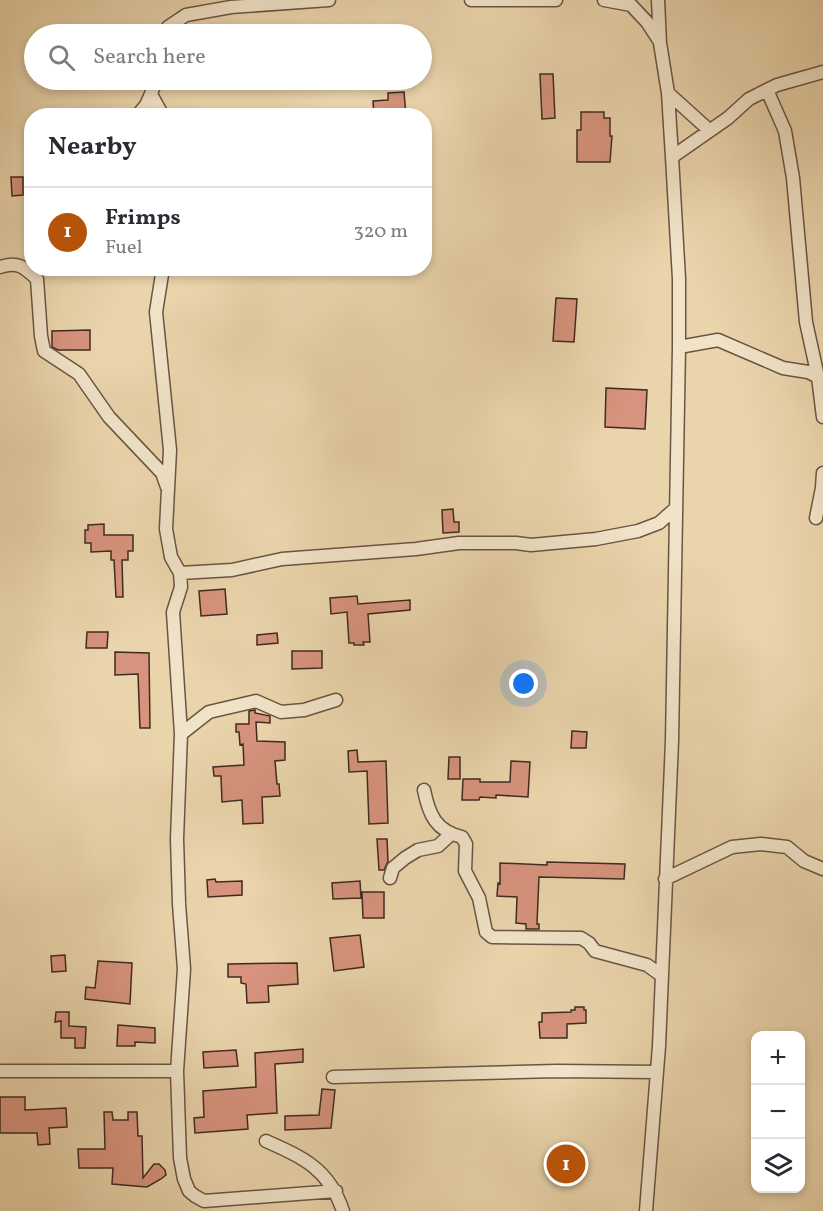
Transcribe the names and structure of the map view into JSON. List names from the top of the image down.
{
  "page": {
    "search": "Search here",
    "heading": "Nearby",
    "list": [
      {
        "mark": "1",
        "name": "Frimps",
        "note": "Fuel",
        "value": "320 m"
      }
    ],
    "map_buttons": ["+", "−"],
    "pins": "1"
  }
}
